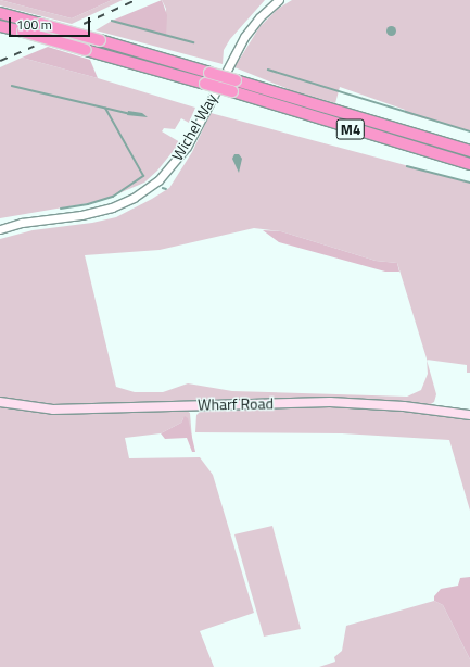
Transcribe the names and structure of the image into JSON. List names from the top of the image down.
{
  "streets": {
    "highway": ["M4"],
    "main road": ["Wharf Road"],
    "street": ["Wichel Way"]
  },
  "scale_bar": "100 m"
}
